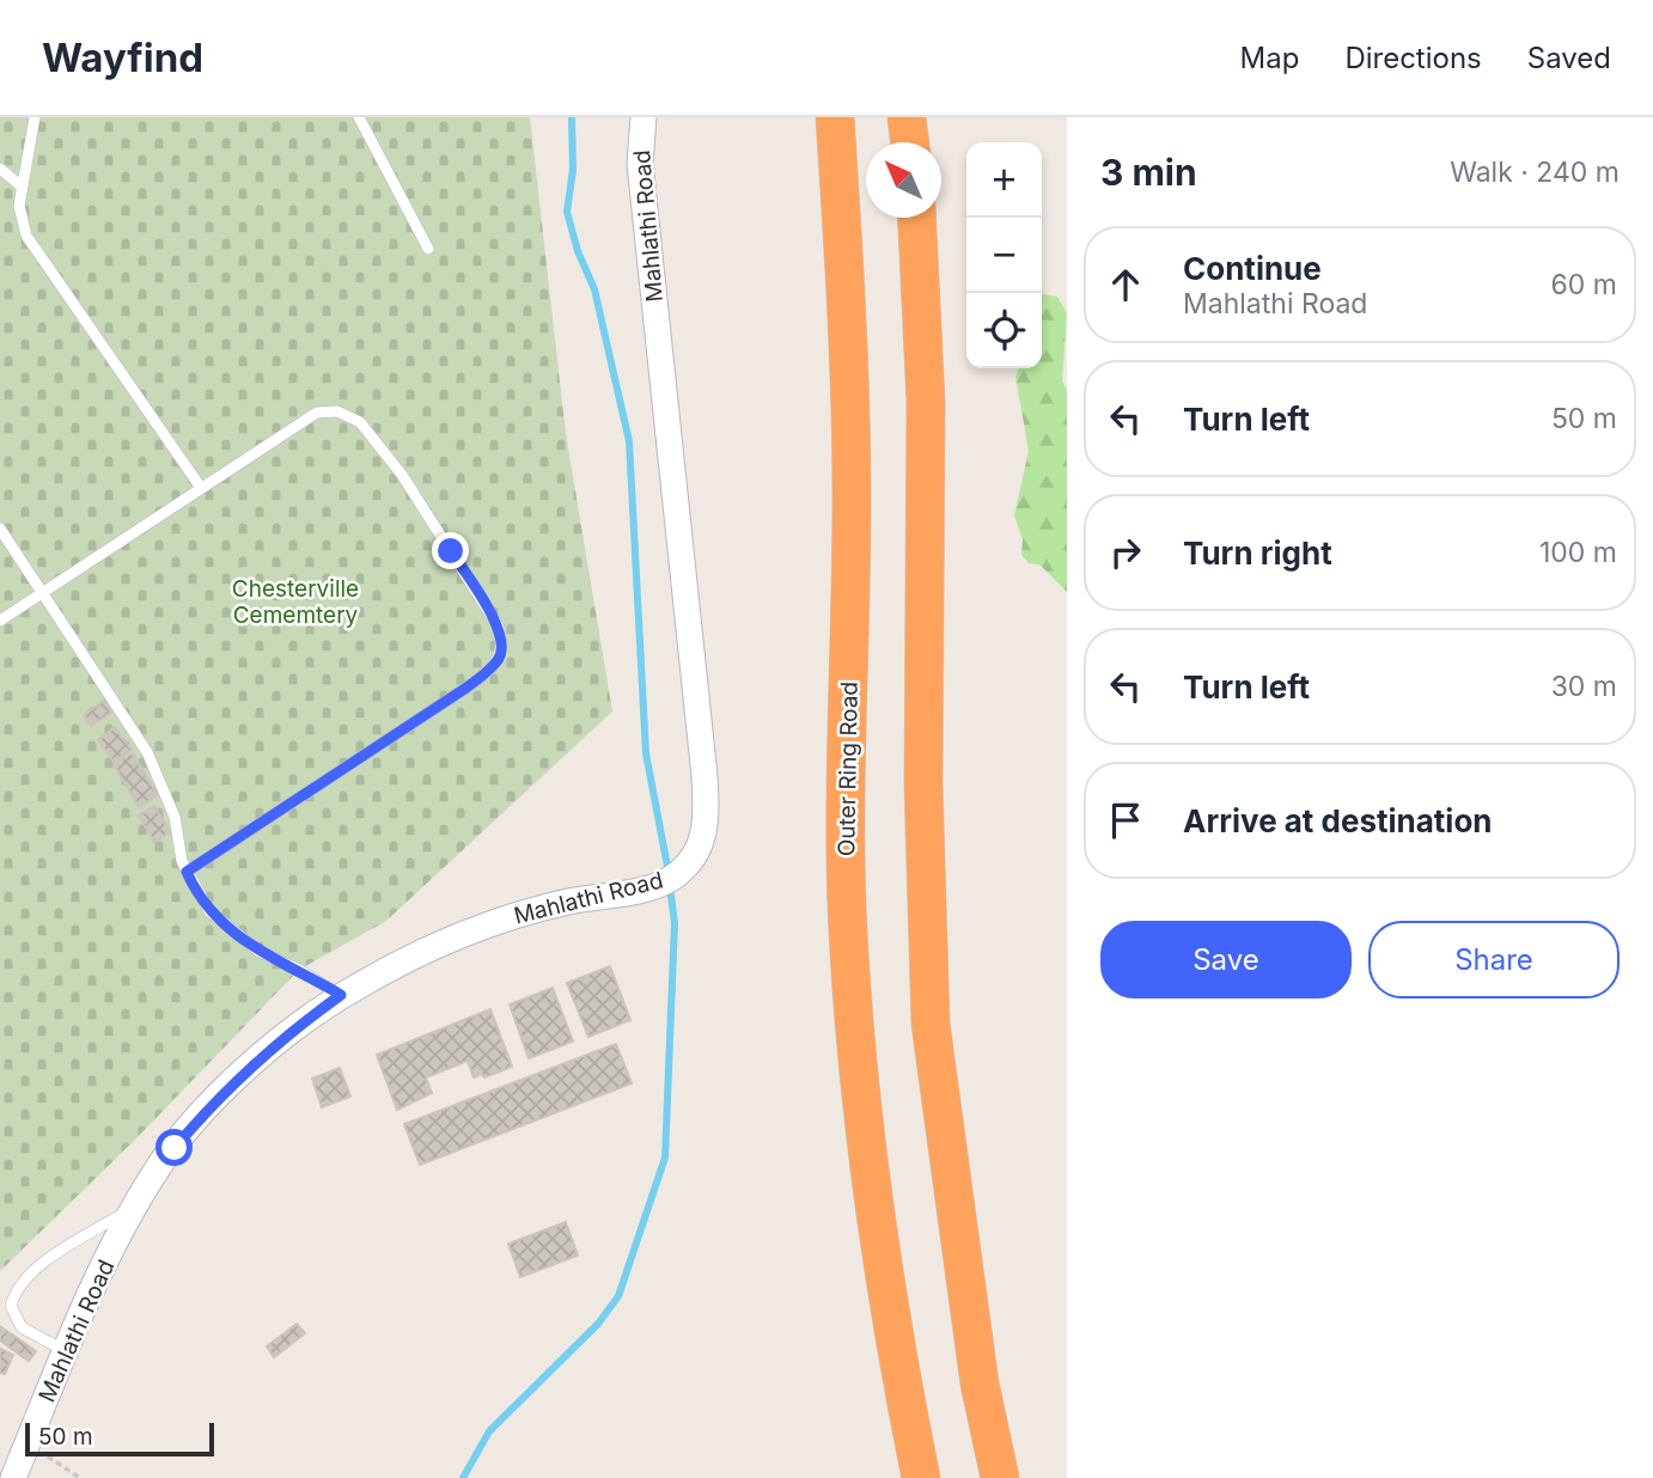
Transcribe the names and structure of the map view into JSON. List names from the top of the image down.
{
  "streets": {
    "highway": ["Outer Ring Road"],
    "street": ["Mahlathi Road"]
  },
  "parks": ["Chesterville Cememtery"],
  "scale_bar": "50 m",
  "north": "top left",
  "page": {
    "header": "Wayfind",
    "nav": ["Map", "Directions", "Saved"],
    "heading": ["3 min", "Walk · 240 m"],
    "map_buttons": ["+", "−"],
    "list": [
      ["Continue", "Mahlathi Road", "60 m"],
      ["Turn left", "50 m"],
      ["Turn right", "100 m"],
      ["Turn left", "30 m"],
      "Arrive at destination"
    ],
    "buttons": ["Save", "Share"],
    "scale": "50 m"
  }
}
